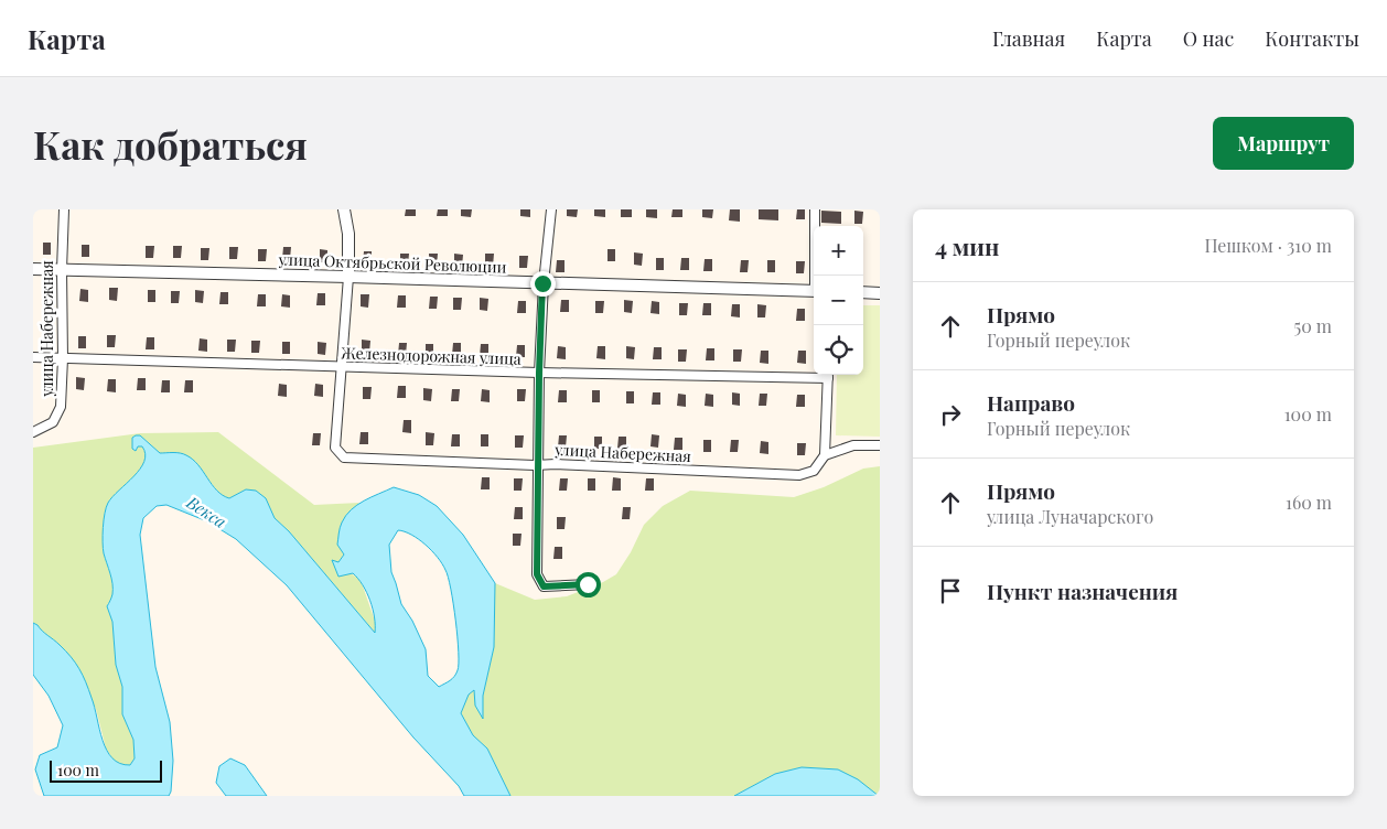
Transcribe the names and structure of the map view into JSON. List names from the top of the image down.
{
  "streets": {
    "street": ["улица Октябрьской Революции", "улица Набережная", "Железнодорожная улица"]
  },
  "crossings": [
    ["улица Октябрьской Революции", "улица Набережная"],
    ["улица Набережная", "Железнодорожная улица"]
  ],
  "water": ["Векса"],
  "scale_bar": "100 m",
  "page": {
    "header": "Карта",
    "nav": [
      "Главная",
      "Карта",
      "О нас",
      "Контакты"
    ],
    "buttons": "Маршрут",
    "title": "Как добраться",
    "heading": ["4 мин", "Пешком · 310 m"],
    "map_buttons": ["+", "−"],
    "list": [
      ["Прямо", "Горный переулок", "50 m"],
      ["Направо", "Горный переулок", "100 m"],
      ["Прямо", "улица Луначарского", "160 m"],
      "Пункт назначения"
    ],
    "scale": "100 m"
  }
}
